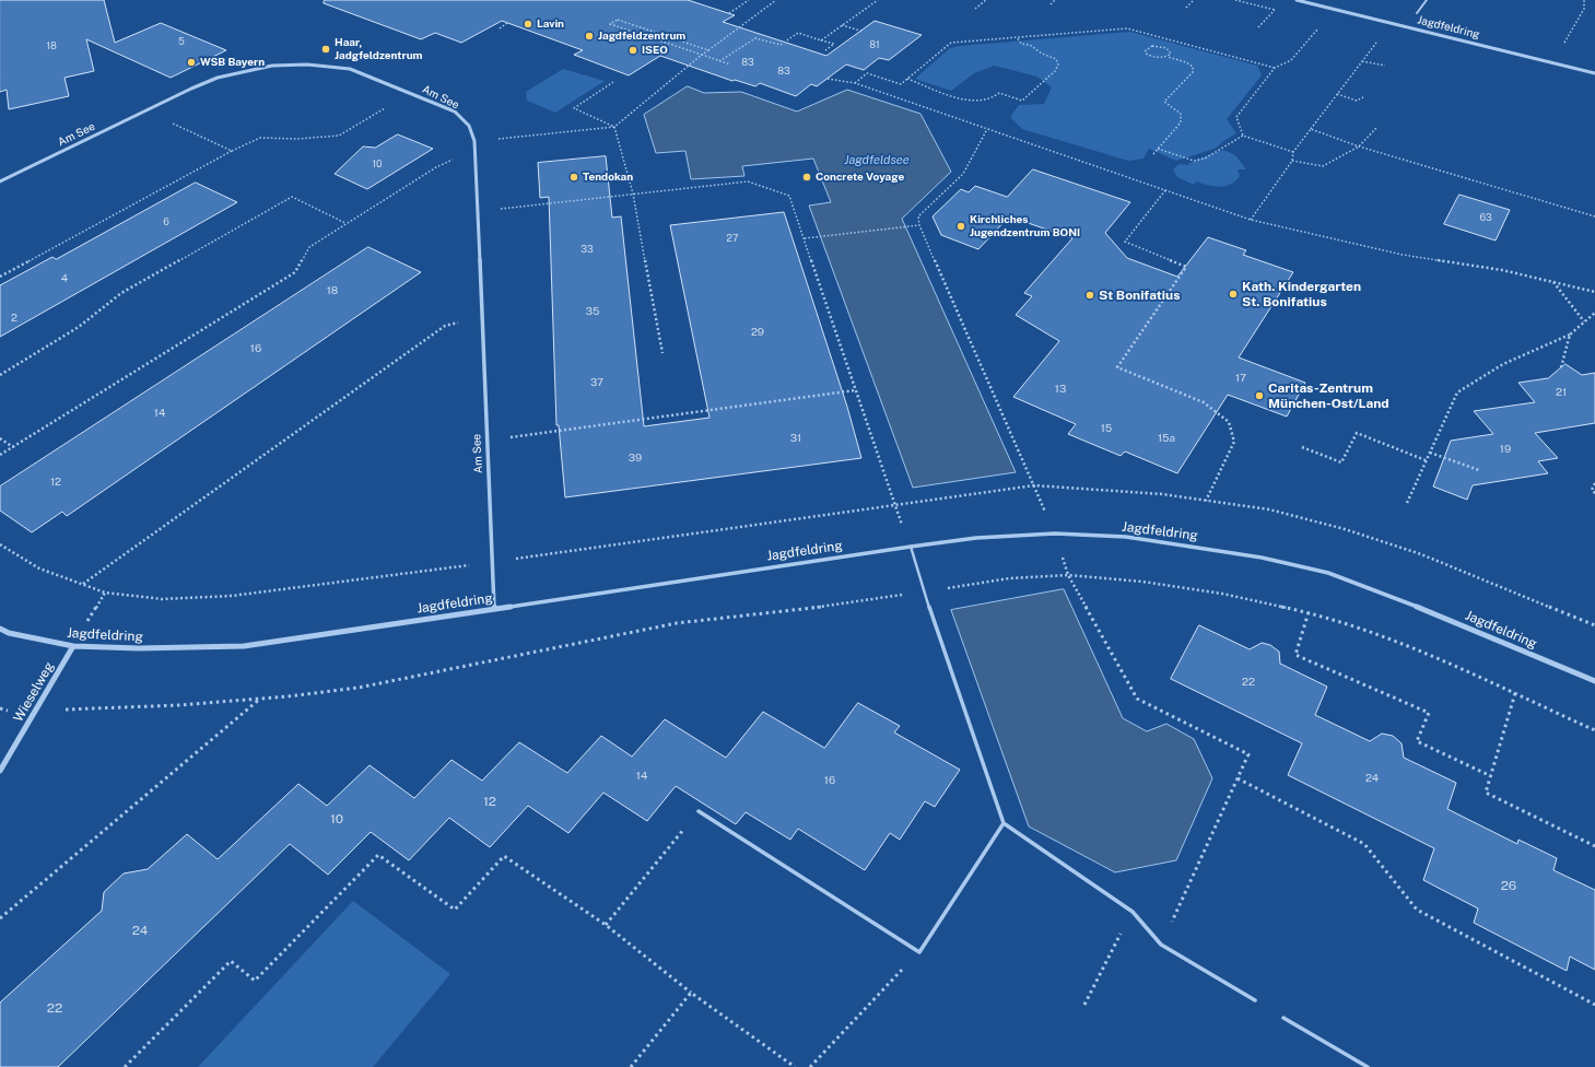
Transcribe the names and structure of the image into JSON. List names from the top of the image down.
{
  "streets": {
    "street": ["Jagdfeldring", "Am See", "Wieselweg"]
  },
  "crossings": [
    ["Jagdfeldring", "Am See"],
    ["Jagdfeldring", "Wieselweg"]
  ],
  "water": ["Jagdfeldsee"],
  "places": [
    "Lavin",
    "Jagdfeldzentrum",
    "Haar, Jadgfeldzentrum",
    "ISEO",
    "WSB Bayern",
    "Tendokan",
    "Concrete Voyage",
    "Kirchliches Jugendzentrum BONI",
    "Kath. Kindergarten St. Bonifatius",
    "St Bonifatius",
    "Caritas-Zentrum München-Ost/Land"
  ],
  "house_numbers": [
    "5",
    "81",
    "18",
    "83",
    "83",
    "10",
    "63",
    "6",
    "27",
    "33",
    "4",
    "18",
    "35",
    "2",
    "29",
    "16",
    "17",
    "37",
    "13",
    "21",
    "14",
    "15",
    "31",
    "15a",
    "19",
    "39",
    "12",
    "22",
    "14",
    "24",
    "16",
    "12",
    "10",
    "26",
    "24",
    "22"
  ]
}
